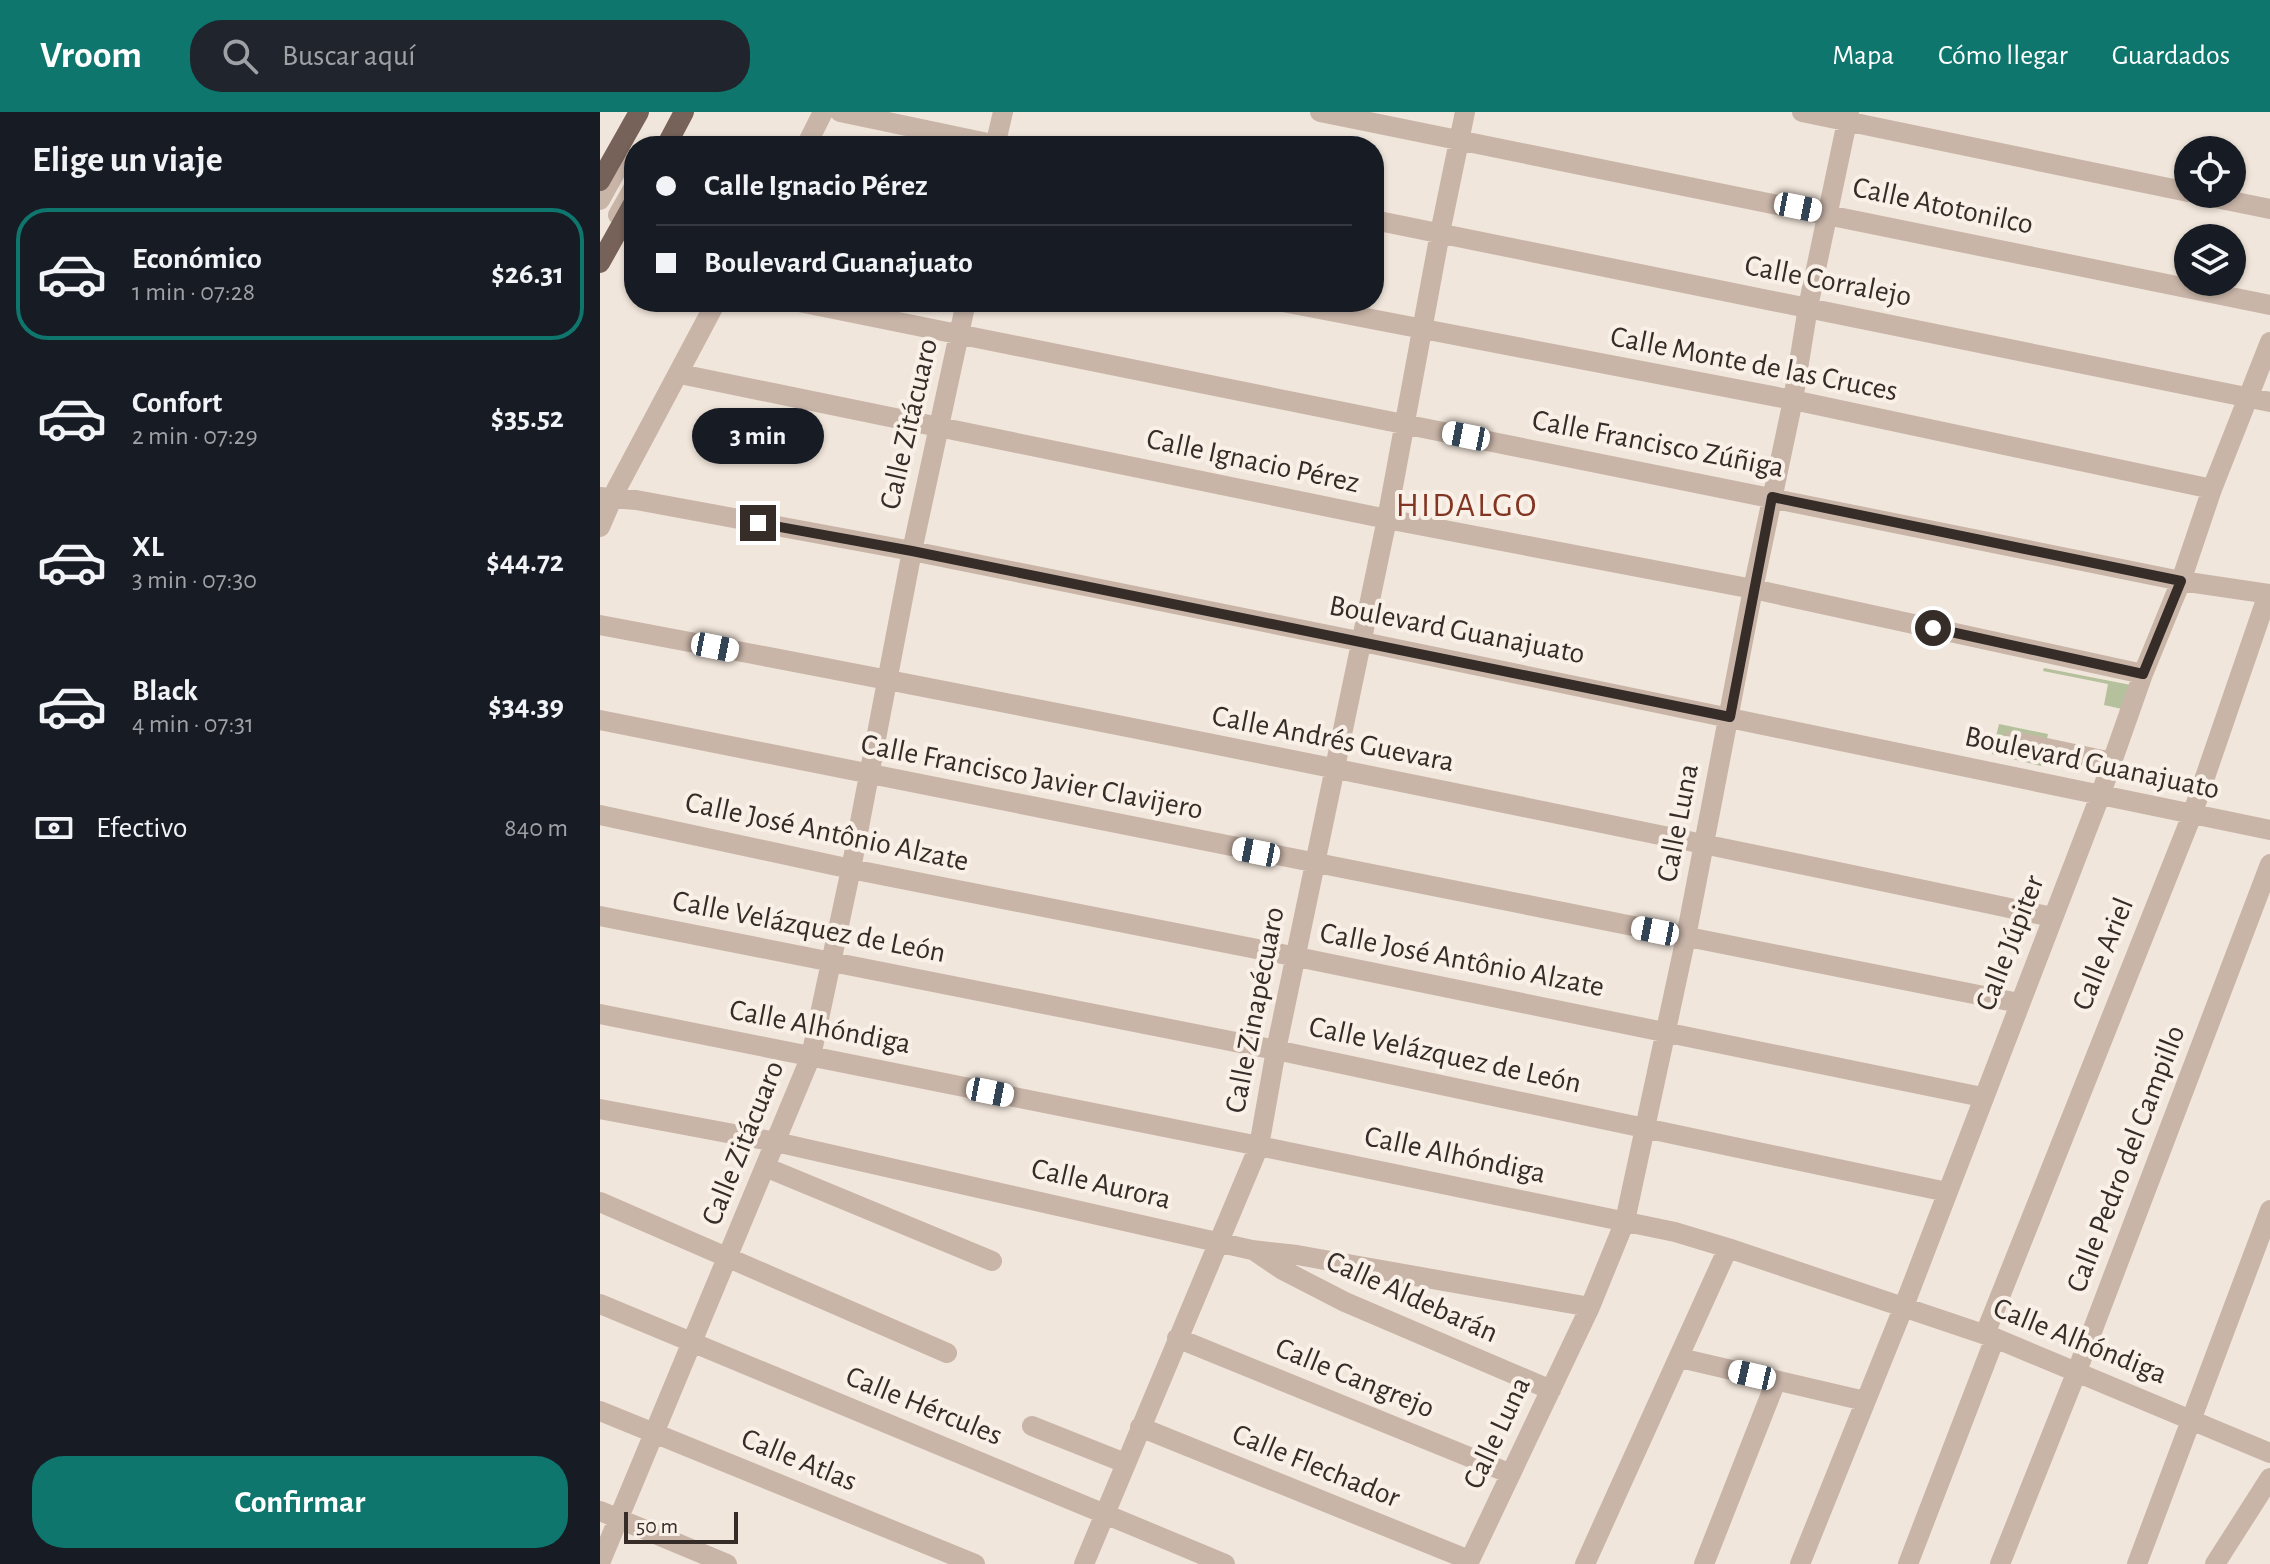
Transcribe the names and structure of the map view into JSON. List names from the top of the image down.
{
  "streets": {
    "street": [
      "Calle Atotonilco",
      "Calle Corralejo",
      "Calle Monte de las Cruces",
      "Calle Zitácuaro",
      "Calle Francisco Zúñiga",
      "Calle Ignacio Pérez",
      "Boulevard Guanajuato",
      "Calle Andrés Guevara",
      "Calle Francisco Javier Clavijero",
      "Calle Luna",
      "Calle José Antônio Alzate",
      "Calle Velázquez de León",
      "Calle Júpiter",
      "Calle Ariel",
      "Calle Zinapécuaro",
      "Calle Alhóndiga",
      "Calle Pedro del Campillo",
      "Calle Aurora",
      "Calle Aldebarán",
      "Calle Cangrejo",
      "Calle Hércules",
      "Calle Atlas",
      "Calle Flechador"
    ]
  },
  "crossings": [
    ["Calle Atotonilco", "Calle Luna"],
    ["Calle Atotonilco", "Calle Zinapécuaro"],
    ["Calle Corralejo", "Calle Luna"],
    ["Calle Corralejo", "Calle Júpiter"],
    ["Calle Corralejo", "Calle Zinapécuaro"],
    ["Calle Monte de las Cruces", "Calle Luna"],
    ["Calle Monte de las Cruces", "Calle Júpiter"],
    ["Calle Monte de las Cruces", "Calle Zinapécuaro"],
    ["Calle Zitácuaro", "Calle Francisco Zúñiga"],
    ["Calle Zitácuaro", "Calle Ignacio Pérez"],
    ["Calle Zitácuaro", "Boulevard Guanajuato"],
    ["Calle Zitácuaro", "Calle Andrés Guevara"],
    ["Calle Zitácuaro", "Calle Francisco Javier Clavijero"],
    ["Calle Zitácuaro", "Calle José Antônio Alzate"],
    ["Calle Zitácuaro", "Calle Velázquez de León"],
    ["Calle Zitácuaro", "Calle Alhóndiga"],
    ["Calle Zitácuaro", "Calle Aurora"],
    ["Calle Zitácuaro", "Calle Hércules"],
    ["Calle Zitácuaro", "Calle Atlas"],
    ["Calle Francisco Zúñiga", "Calle Luna"],
    ["Calle Francisco Zúñiga", "Calle Júpiter"],
    ["Calle Francisco Zúñiga", "Calle Ariel"],
    ["Calle Francisco Zúñiga", "Calle Zinapécuaro"],
    ["Calle Ignacio Pérez", "Calle Luna"],
    ["Calle Ignacio Pérez", "Calle Júpiter"],
    ["Calle Ignacio Pérez", "Calle Zinapécuaro"],
    ["Boulevard Guanajuato", "Calle Luna"],
    ["Boulevard Guanajuato", "Calle Júpiter"],
    ["Boulevard Guanajuato", "Calle Ariel"],
    ["Boulevard Guanajuato", "Calle Zinapécuaro"],
    ["Calle Andrés Guevara", "Calle Luna"],
    ["Calle Andrés Guevara", "Calle Júpiter"],
    ["Calle Andrés Guevara", "Calle Zinapécuaro"],
    ["Calle Francisco Javier Clavijero", "Calle Luna"],
    ["Calle Francisco Javier Clavijero", "Calle Júpiter"],
    ["Calle Francisco Javier Clavijero", "Calle Zinapécuaro"],
    ["Calle Luna", "Calle José Antônio Alzate"],
    ["Calle Luna", "Calle Velázquez de León"],
    ["Calle Luna", "Calle Alhóndiga"],
    ["Calle Luna", "Calle Aurora"],
    ["Calle Luna", "Calle Aldebarán"],
    ["Calle Luna", "Calle Cangrejo"],
    ["Calle Luna", "Calle Flechador"],
    ["Calle José Antônio Alzate", "Calle Júpiter"],
    ["Calle José Antônio Alzate", "Calle Zinapécuaro"],
    ["Calle Velázquez de León", "Calle Júpiter"],
    ["Calle Velázquez de León", "Calle Zinapécuaro"],
    ["Calle Júpiter", "Calle Alhóndiga"],
    ["Calle Ariel", "Calle Alhóndiga"],
    ["Calle Zinapécuaro", "Calle Alhóndiga"],
    ["Calle Zinapécuaro", "Calle Aurora"],
    ["Calle Zinapécuaro", "Calle Cangrejo"],
    ["Calle Zinapécuaro", "Calle Hércules"],
    ["Calle Zinapécuaro", "Calle Flechador"],
    ["Calle Alhóndiga", "Calle Pedro del Campillo"],
    ["Calle Aurora", "Calle Aldebarán"]
  ],
  "districts": ["HIDALGO"],
  "scale_bar": "50 m",
  "page": {
    "header": "Vroom",
    "search": "Buscar aquí",
    "nav": ["Mapa", "Cómo llegar", "Guardados"],
    "heading": "Elige un viaje",
    "banner": ["Calle Ignacio Pérez", "Boulevard Guanajuato"],
    "list": [
      {
        "name": "Económico",
        "note": "1 min · 07:28",
        "value": "$26.31"
      },
      {
        "name": "Confort",
        "note": "2 min · 07:29",
        "value": "$35.52"
      },
      {
        "name": "XL",
        "note": "3 min · 07:30",
        "value": "$44.72"
      },
      {
        "name": "Black",
        "note": "4 min · 07:31",
        "value": "$34.39"
      }
    ],
    "bubble": "3 min",
    "pay": ["Efectivo", "840 m"],
    "buttons": "Confirmar",
    "scale": "50 m"
  }
}
